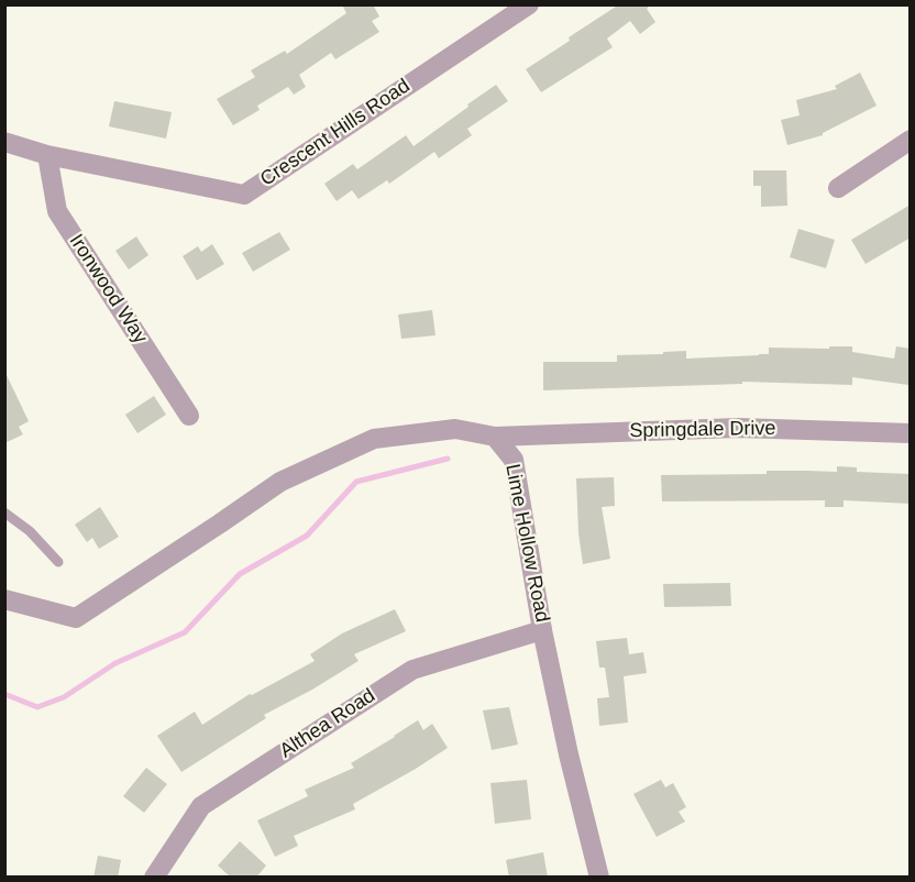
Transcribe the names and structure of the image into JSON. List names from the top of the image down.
{
  "streets": {
    "street": [
      "Crescent Hills Road",
      "Ironwood Way",
      "Springdale Drive",
      "Lime Hollow Road",
      "Althea Road"
    ]
  },
  "crossings": [
    ["Crescent Hills Road", "Ironwood Way"],
    ["Springdale Drive", "Lime Hollow Road"],
    ["Lime Hollow Road", "Althea Road"]
  ]
}
